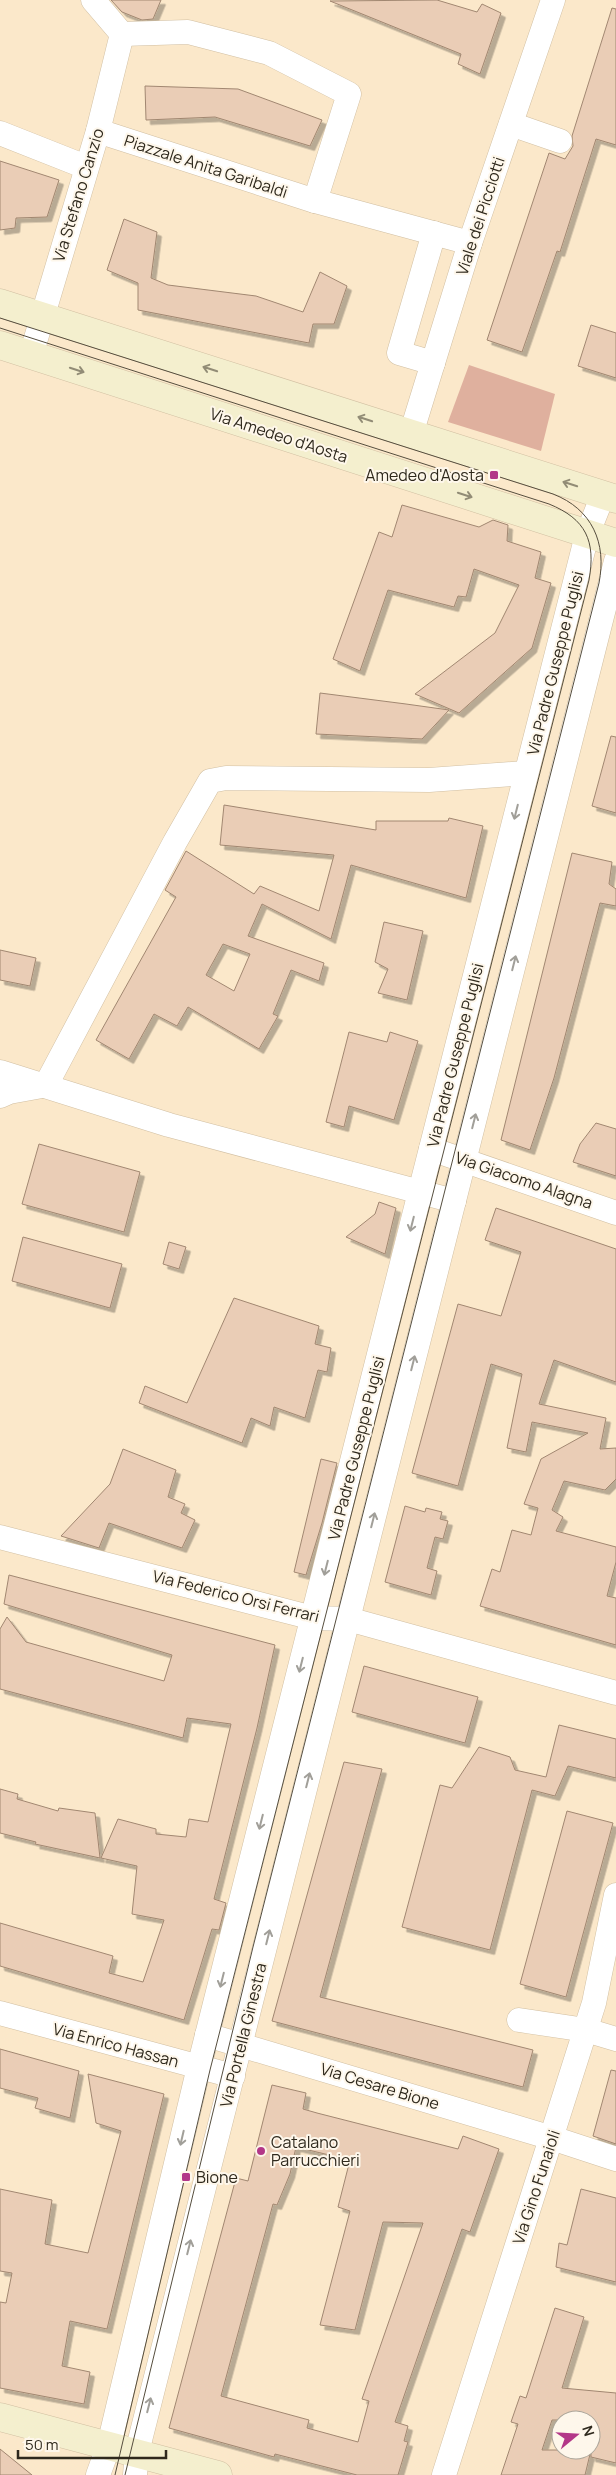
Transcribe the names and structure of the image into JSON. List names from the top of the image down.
{
  "streets": {
    "street": [
      "Piazzale Anita Garibaldi",
      "Via Stefano Canzio",
      "Viale dei Picciotti",
      "Via Amedeo d'Aosta",
      "Via Padre Guseppe Puglisi",
      "Via Giacomo Alagna",
      "Via Federico Orsi Ferrari",
      "Via Portella Ginestra",
      "Via Enrico Hassan",
      "Via Cesare Bione",
      "Via Gino Funaioli"
    ]
  },
  "crossings": [
    ["Piazzale Anita Garibaldi", "Via Stefano Canzio"],
    ["Piazzale Anita Garibaldi", "Viale dei Picciotti"],
    ["Via Stefano Canzio", "Via Amedeo d'Aosta"],
    ["Via Amedeo d'Aosta", "Via Padre Guseppe Puglisi"],
    ["Via Padre Guseppe Puglisi", "Via Giacomo Alagna"],
    ["Via Padre Guseppe Puglisi", "Via Federico Orsi Ferrari"],
    ["Via Padre Guseppe Puglisi", "Via Portella Ginestra"],
    ["Via Federico Orsi Ferrari", "Via Portella Ginestra"],
    ["Via Portella Ginestra", "Via Enrico Hassan"],
    ["Via Portella Ginestra", "Via Cesare Bione"],
    ["Via Cesare Bione", "Via Gino Funaioli"]
  ],
  "places": {
    "transit": ["Amedeo d'Aosta", "Bione"],
    "other": ["Catalano Parrucchieri"]
  },
  "scale_bar": "50 m",
  "north": "right"
}
